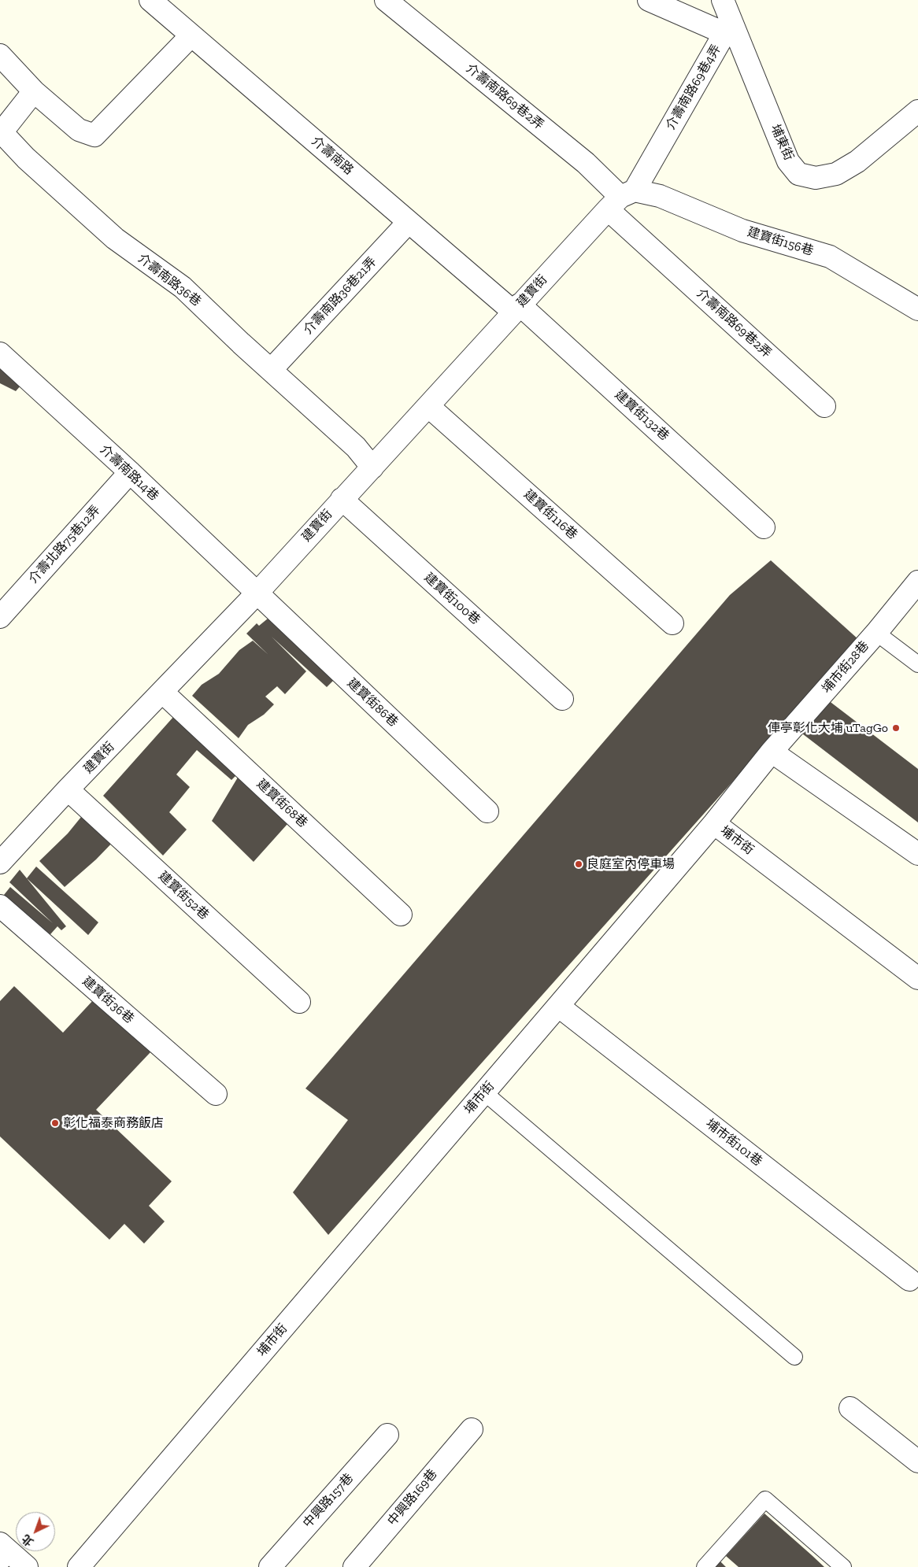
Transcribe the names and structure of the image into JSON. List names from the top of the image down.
{
  "streets": {
    "street": [
      "介壽南路69巷4弄",
      "介壽南路69巷2弄",
      "埔東街",
      "介壽南路",
      "建寶街156巷",
      "介壽南路36巷",
      "建寶街",
      "介壽南路36巷21弄",
      "建寶街132巷",
      "介壽南路14巷",
      "建寶街116巷",
      "介壽北路75巷12弄",
      "建寶街100巷",
      "埔市街28巷",
      "建寶街86巷",
      "建寶街68巷",
      "埔市街",
      "建寶街52巷",
      "建寶街36巷",
      "埔市街101巷",
      "中興路169巷",
      "中興路157巷"
    ]
  },
  "crossings": [
    ["介壽南路69巷4弄", "介壽南路69巷2弄"],
    ["介壽南路69巷4弄", "建寶街156巷"],
    ["介壽南路69巷4弄", "建寶街"],
    ["介壽南路69巷2弄", "建寶街156巷"],
    ["介壽南路69巷2弄", "建寶街"],
    ["介壽南路", "建寶街"],
    ["介壽南路", "介壽南路36巷21弄"],
    ["介壽南路", "建寶街132巷"],
    ["建寶街156巷", "建寶街"],
    ["介壽南路36巷", "建寶街"],
    ["介壽南路36巷", "介壽南路36巷21弄"],
    ["建寶街", "建寶街132巷"],
    ["建寶街", "介壽南路14巷"],
    ["建寶街", "建寶街116巷"],
    ["建寶街", "建寶街100巷"],
    ["建寶街", "建寶街86巷"],
    ["建寶街", "建寶街68巷"],
    ["建寶街", "建寶街52巷"],
    ["介壽南路14巷", "介壽北路75巷12弄"],
    ["介壽南路14巷", "建寶街86巷"],
    ["埔市街28巷", "埔市街"],
    ["埔市街", "埔市街101巷"]
  ],
  "places": ["俥亭彰化大埔 uTagGo", "良庭室內停車場", "彰化福泰商務飯店"],
  "north": "bottom left"
}
